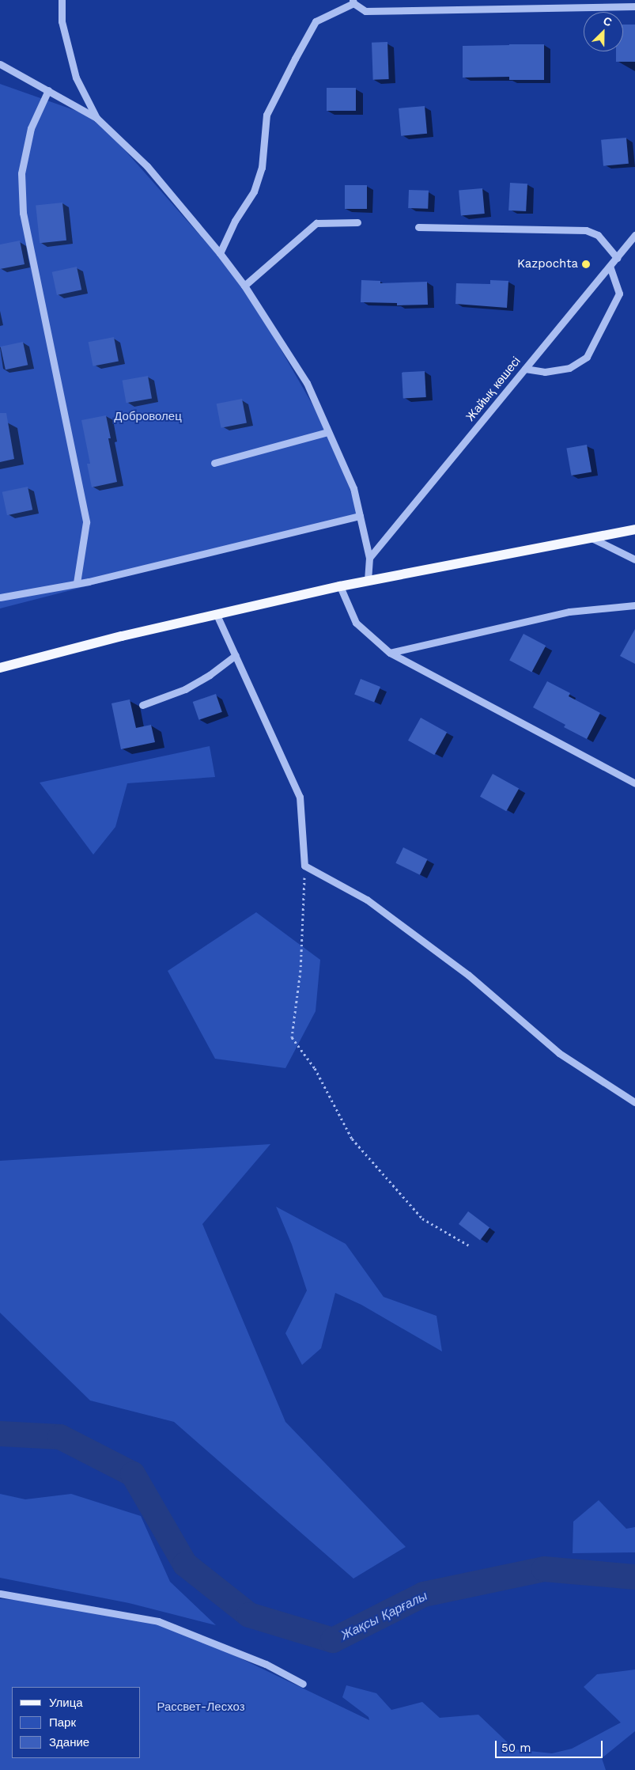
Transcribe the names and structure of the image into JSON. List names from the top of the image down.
{
  "streets": {
    "street": ["Жайық көшесі"]
  },
  "water": ["Жақсы Қарғалы"],
  "parks": ["Доброволец", "Рассвет-Лесхоз"],
  "places": ["Kazpochta"],
  "legend": ["Улица", "Парк", "Здание"],
  "scale_bar": "50 m",
  "north": "top right"
}
